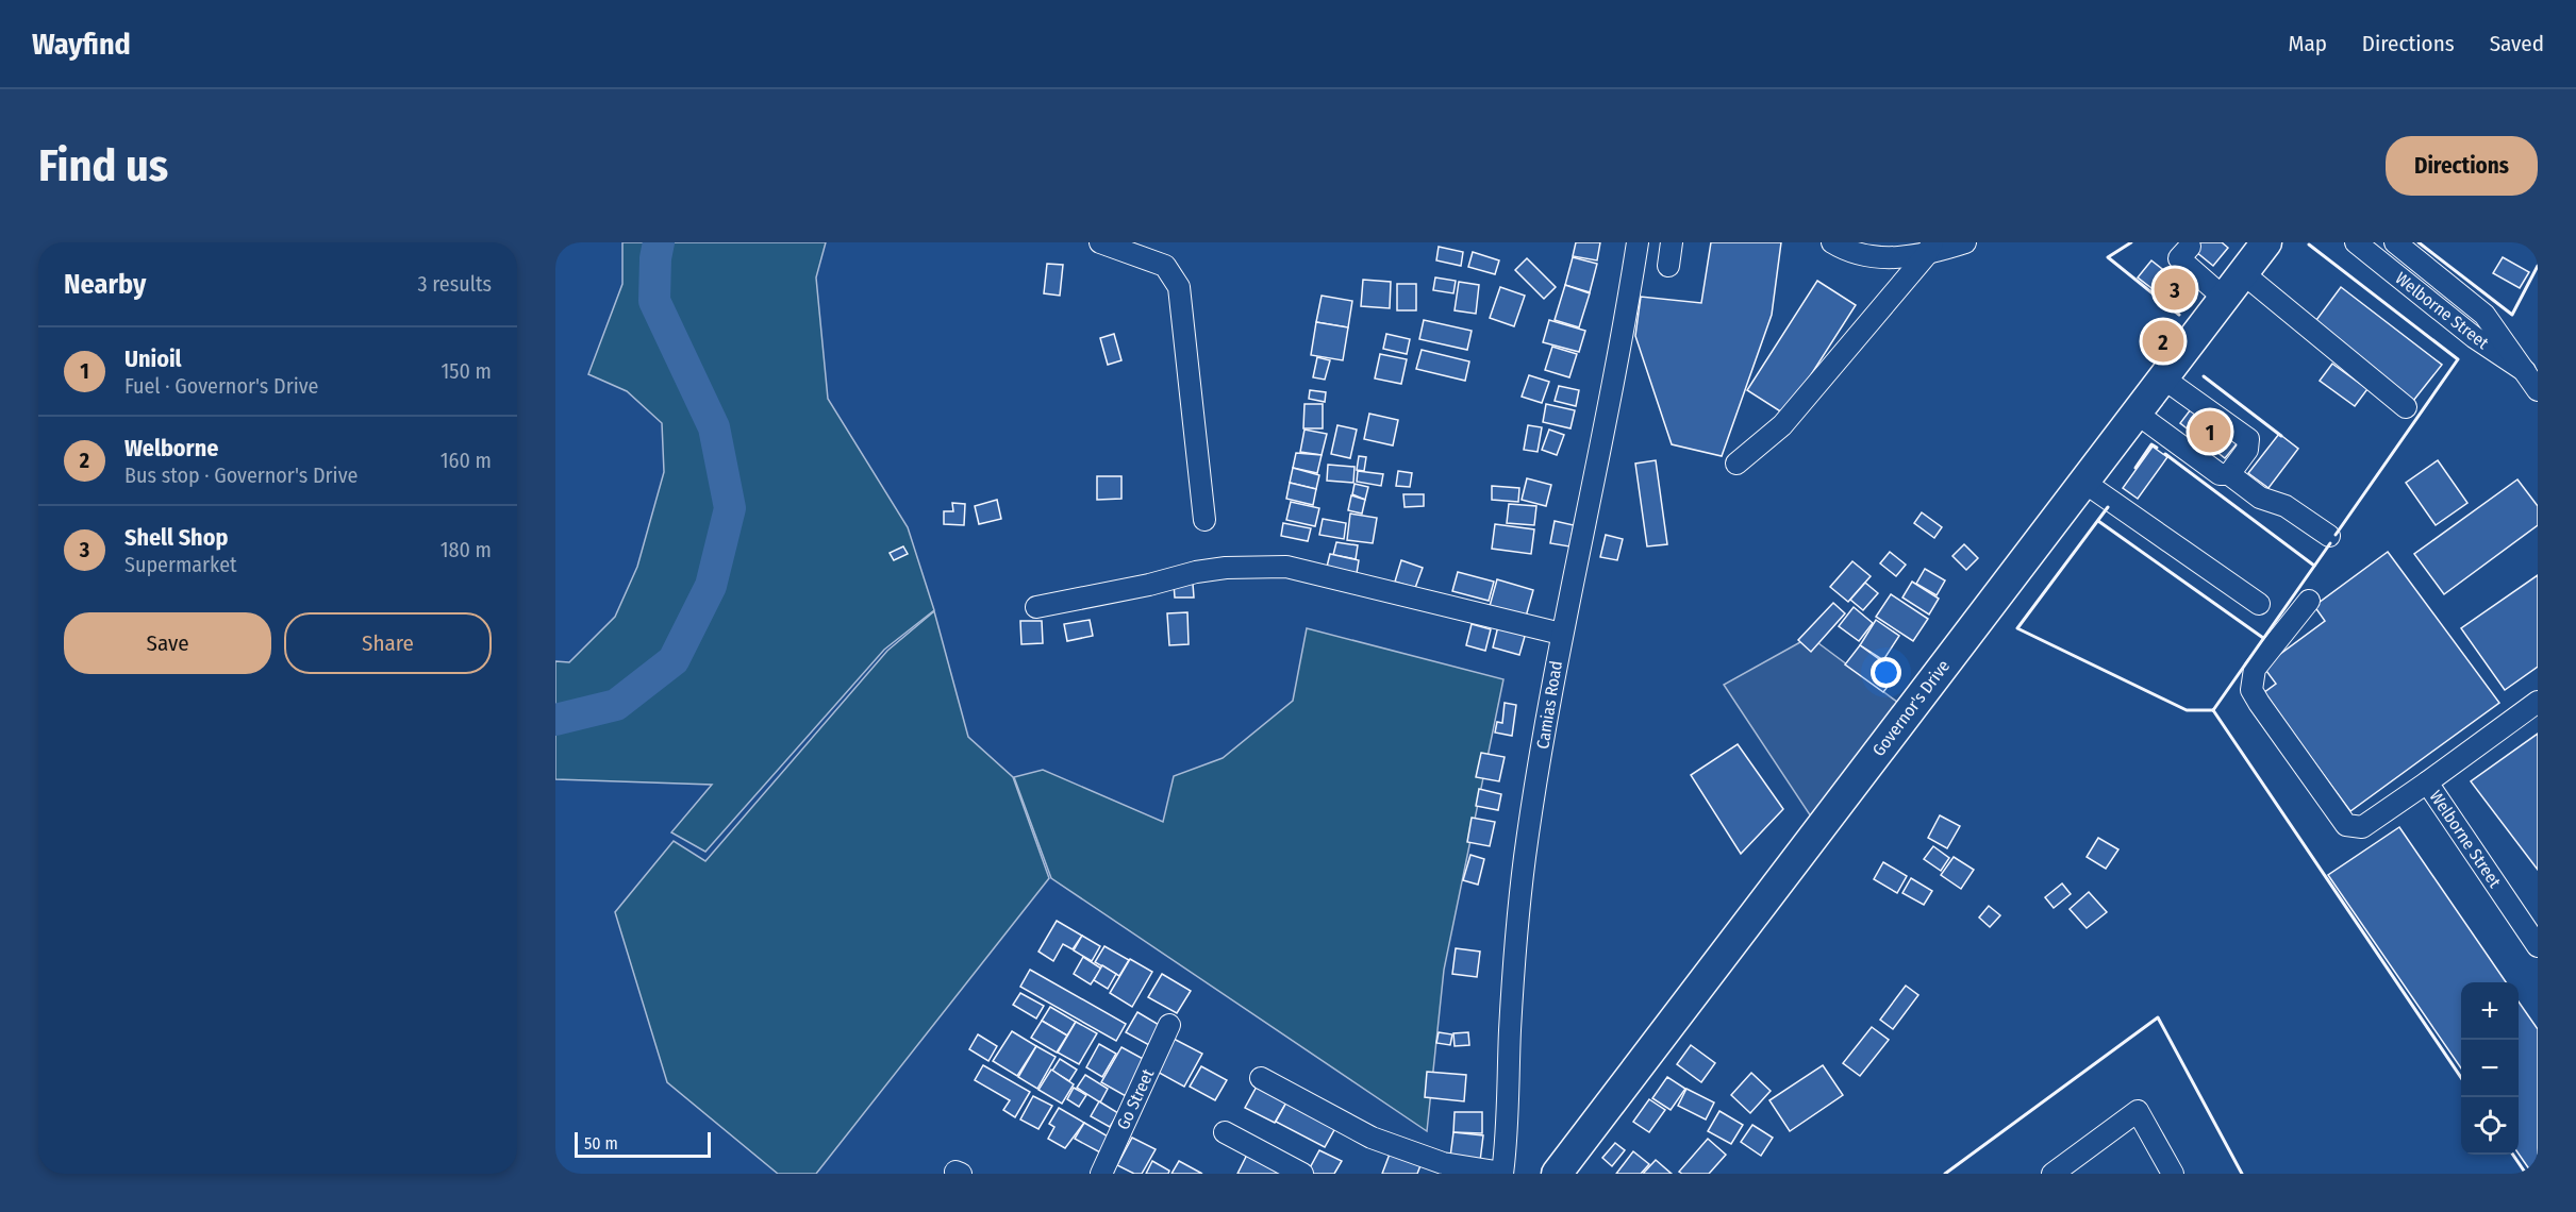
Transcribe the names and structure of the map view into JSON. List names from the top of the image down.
{
  "streets": {
    "highway": ["Governor's Drive"],
    "street": ["Welborne Street", "Camias Road", "Go Street"]
  },
  "scale_bar": "50 m",
  "page": {
    "header": "Wayfind",
    "nav": ["Map", "Directions", "Saved"],
    "buttons": [
      "Directions",
      ["Save", "Share"]
    ],
    "title": "Find us",
    "heading": ["Nearby", "3 results"],
    "pins": ["3", "2", "1"],
    "list": [
      {
        "mark": "1",
        "name": "Unioil",
        "note": "Fuel · Governor's Drive",
        "value": "150 m"
      },
      {
        "mark": "2",
        "name": "Welborne",
        "note": "Bus stop · Governor's Drive",
        "value": "160 m"
      },
      {
        "mark": "3",
        "name": "Shell Shop",
        "note": "Supermarket",
        "value": "180 m"
      }
    ],
    "map_buttons": ["+", "−"],
    "scale": "50 m"
  }
}
